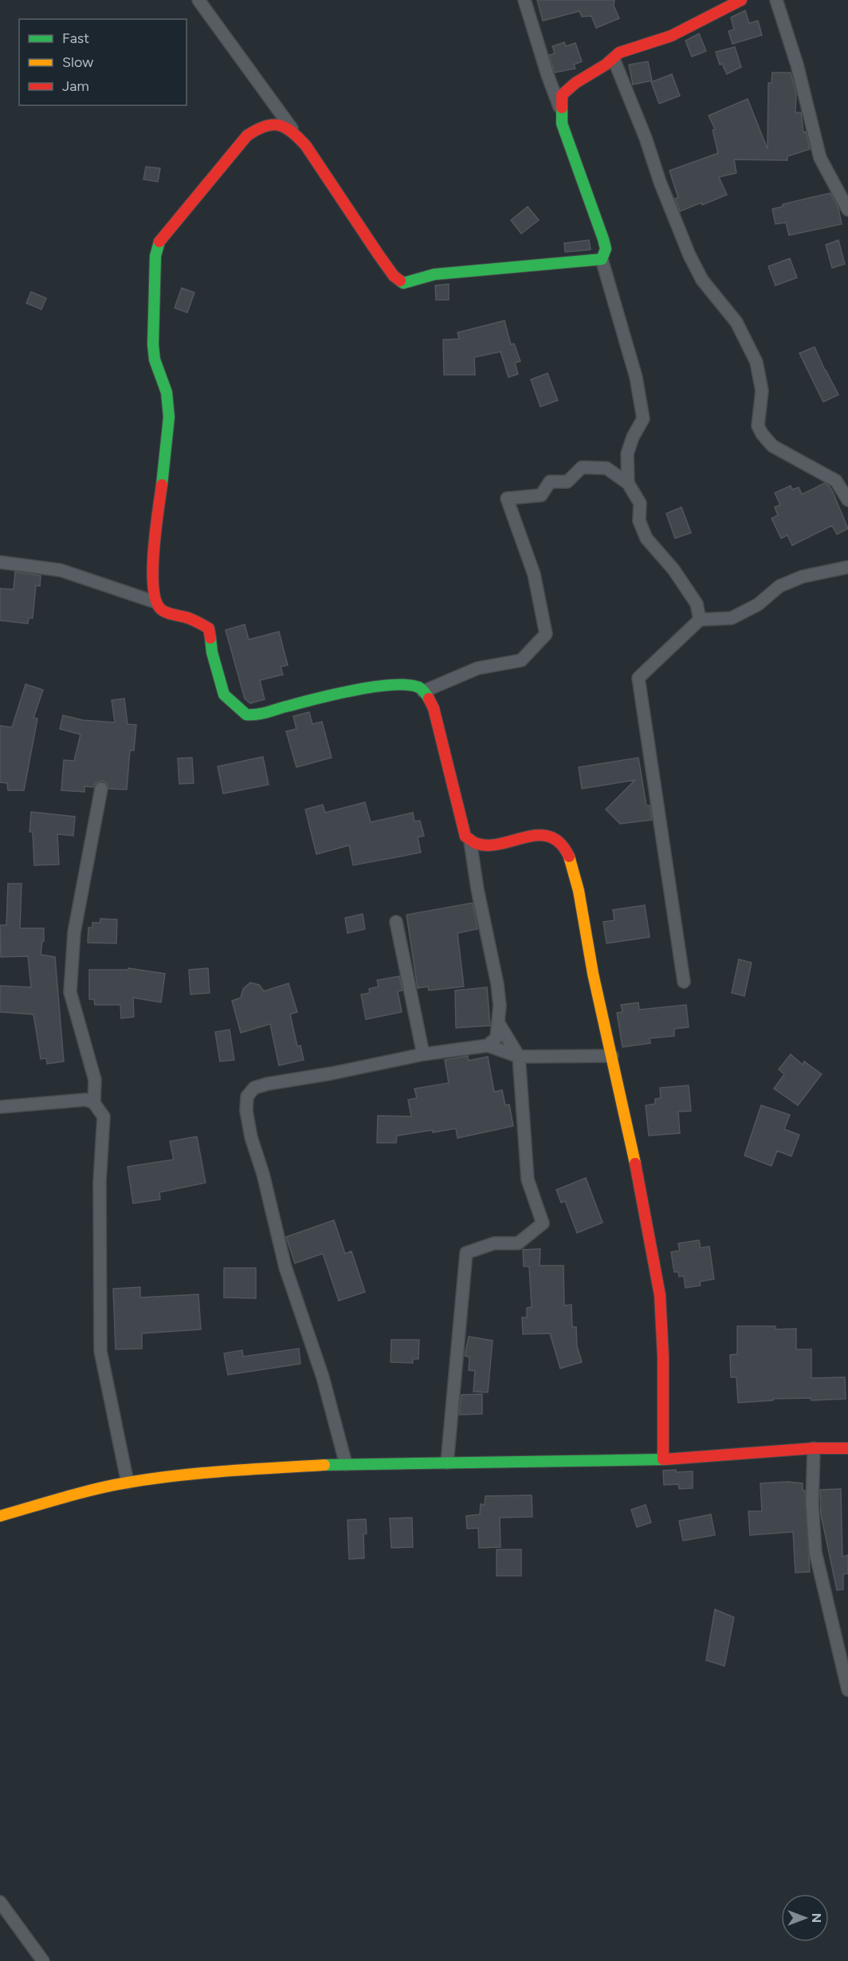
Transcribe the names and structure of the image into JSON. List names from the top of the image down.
{
  "legend": ["Fast", "Slow", "Jam"],
  "north": "right"
}
